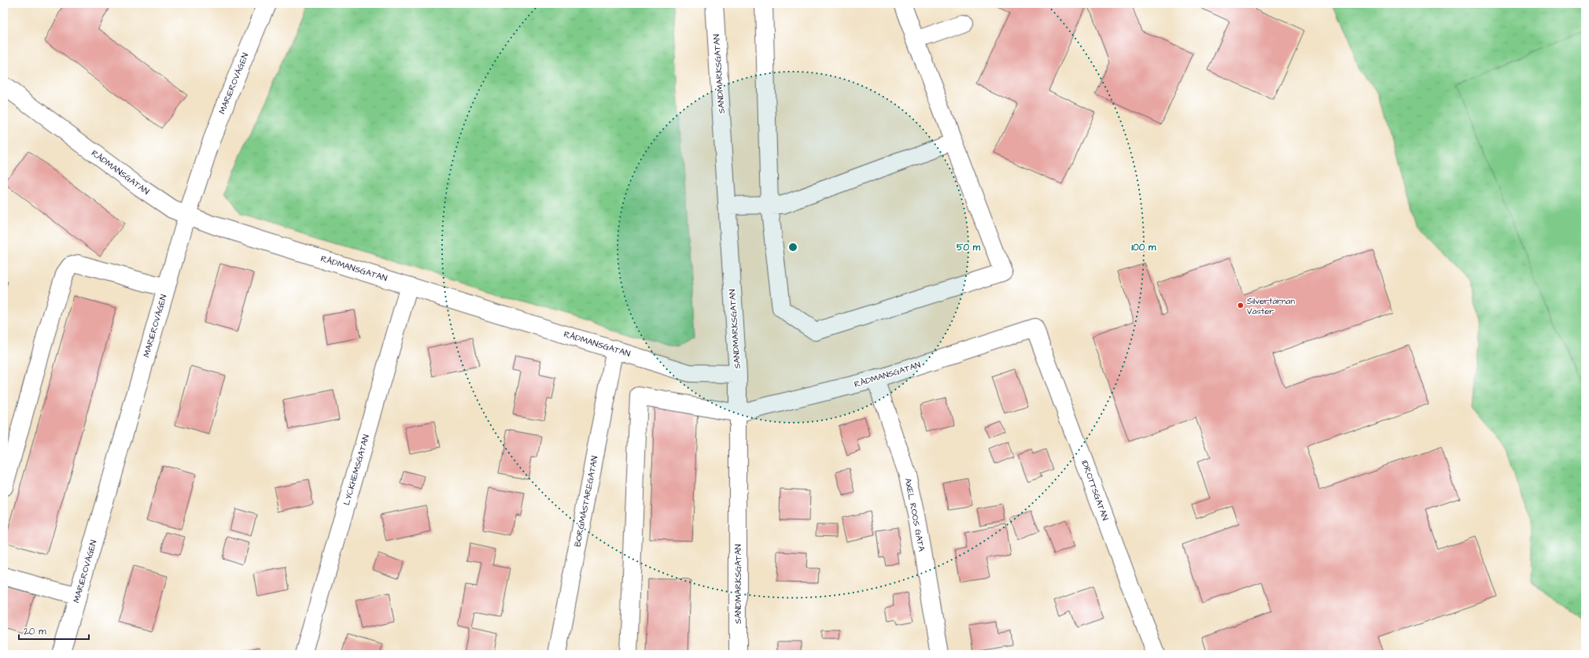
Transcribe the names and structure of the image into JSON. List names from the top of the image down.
{
  "streets": {
    "street": [
      "SANDMARKSGATAN",
      "MARIEROVÄGEN",
      "RÅDMANSGATAN",
      "LYCKHEMSGATAN",
      "IDROTTSGATAN",
      "BORGMÄSTAREGATAN",
      "AXEL ROOS GATA"
    ]
  },
  "crossings": [
    ["SANDMARKSGATAN", "RÅDMANSGATAN"],
    ["MARIEROVÄGEN", "RÅDMANSGATAN"],
    ["RÅDMANSGATAN", "LYCKHEMSGATAN"],
    ["RÅDMANSGATAN", "IDROTTSGATAN"],
    ["RÅDMANSGATAN", "BORGMÄSTAREGATAN"],
    ["RÅDMANSGATAN", "AXEL ROOS GATA"]
  ],
  "places": ["Silvertärnan Väster"],
  "scale_bar": "20 m",
  "rings": ["50 m", "100 m"]
}
